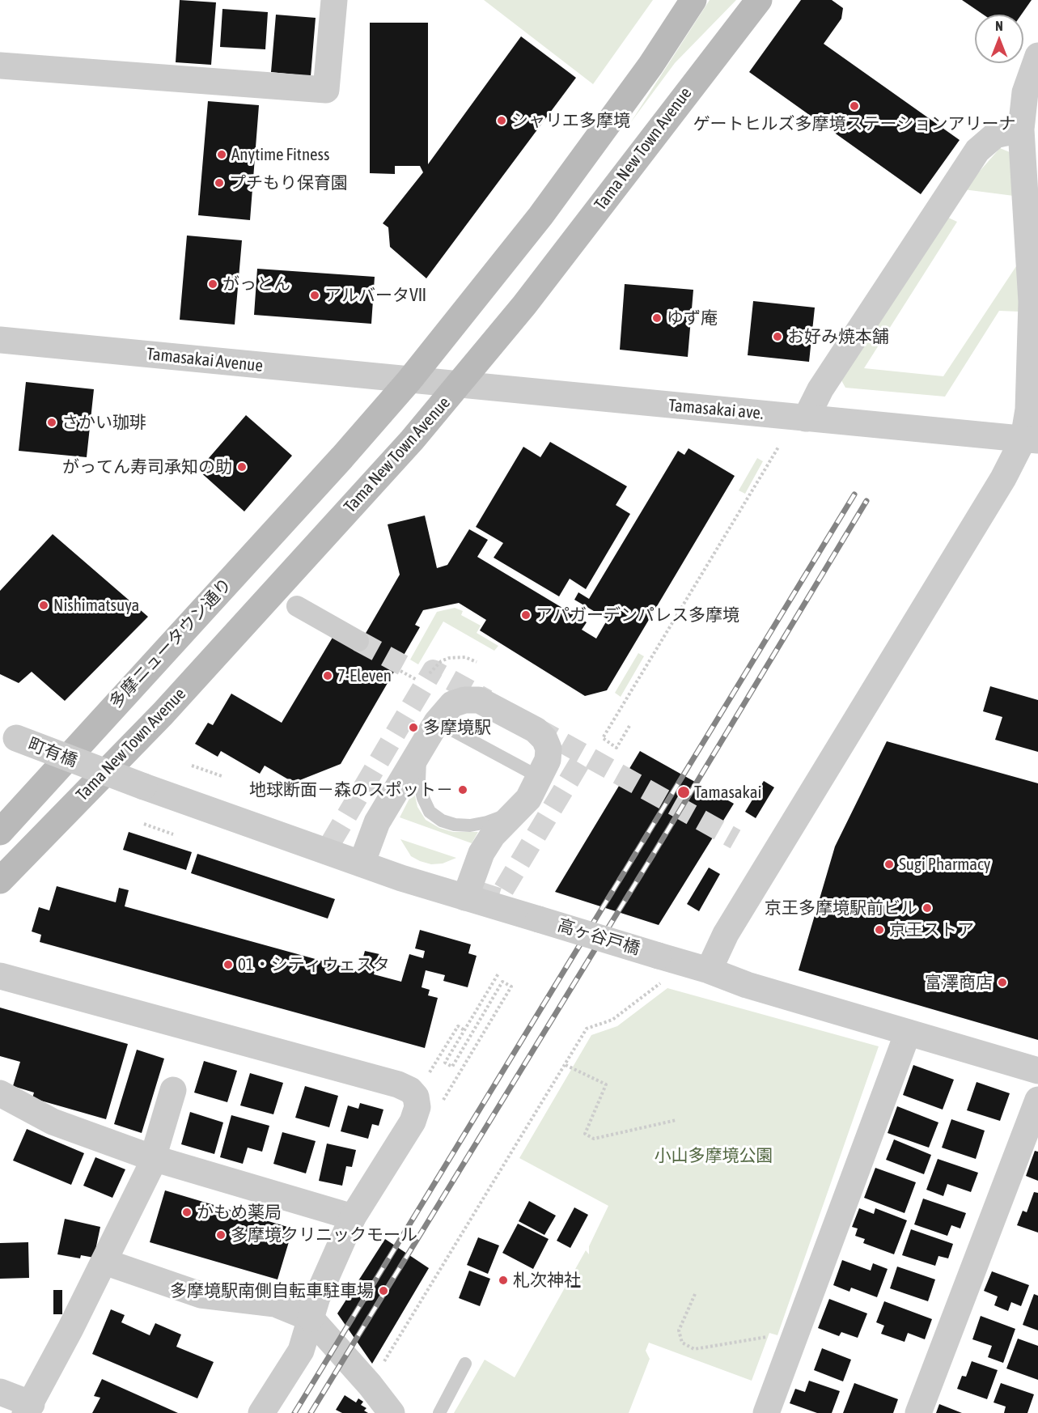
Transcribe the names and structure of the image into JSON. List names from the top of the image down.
{
  "streets": {
    "main road": ["Tama New Town Avenue", "多摩ニュータウン通り"],
    "street": [
      "Tamasakai Avenue",
      "Tamasakai ave.",
      "町有橋",
      "高ヶ谷戸橋"
    ]
  },
  "crossings": [
    ["Tama New Town Avenue", "Tamasakai ave."],
    ["Tamasakai Avenue", "Tamasakai ave."],
    ["Tamasakai Avenue", "多摩ニュータウン通り"],
    ["Tamasakai ave.", "多摩ニュータウン通り"],
    ["町有橋", "高ヶ谷戸橋"]
  ],
  "parks": ["小山多摩境公園"],
  "places": [
    "ゲートヒルズ多摩境ステーションアリーナ",
    "シャリエ多摩境",
    "Anytime Fitness",
    "プチもり保育園",
    "がっとん",
    "アルバータⅦ",
    "ゆず庵",
    "お好み焼本舗",
    "さかい珈琲",
    "がってん寿司承知の助",
    "Nishimatsuya",
    "アパガーデンパレス多摩境",
    "7-Eleven",
    "多摩境駅",
    "地球断面－森のスポット－",
    "Tamasakai",
    "Sugi Pharmacy",
    "京王多摩境駅前ビル",
    "京王ストア",
    "01・シティウェスタ",
    "富澤商店",
    "かもめ薬局",
    "多摩境クリニックモール",
    "札次神社",
    "多摩境駅南側自転車駐車場"
  ],
  "north": "top"
}
